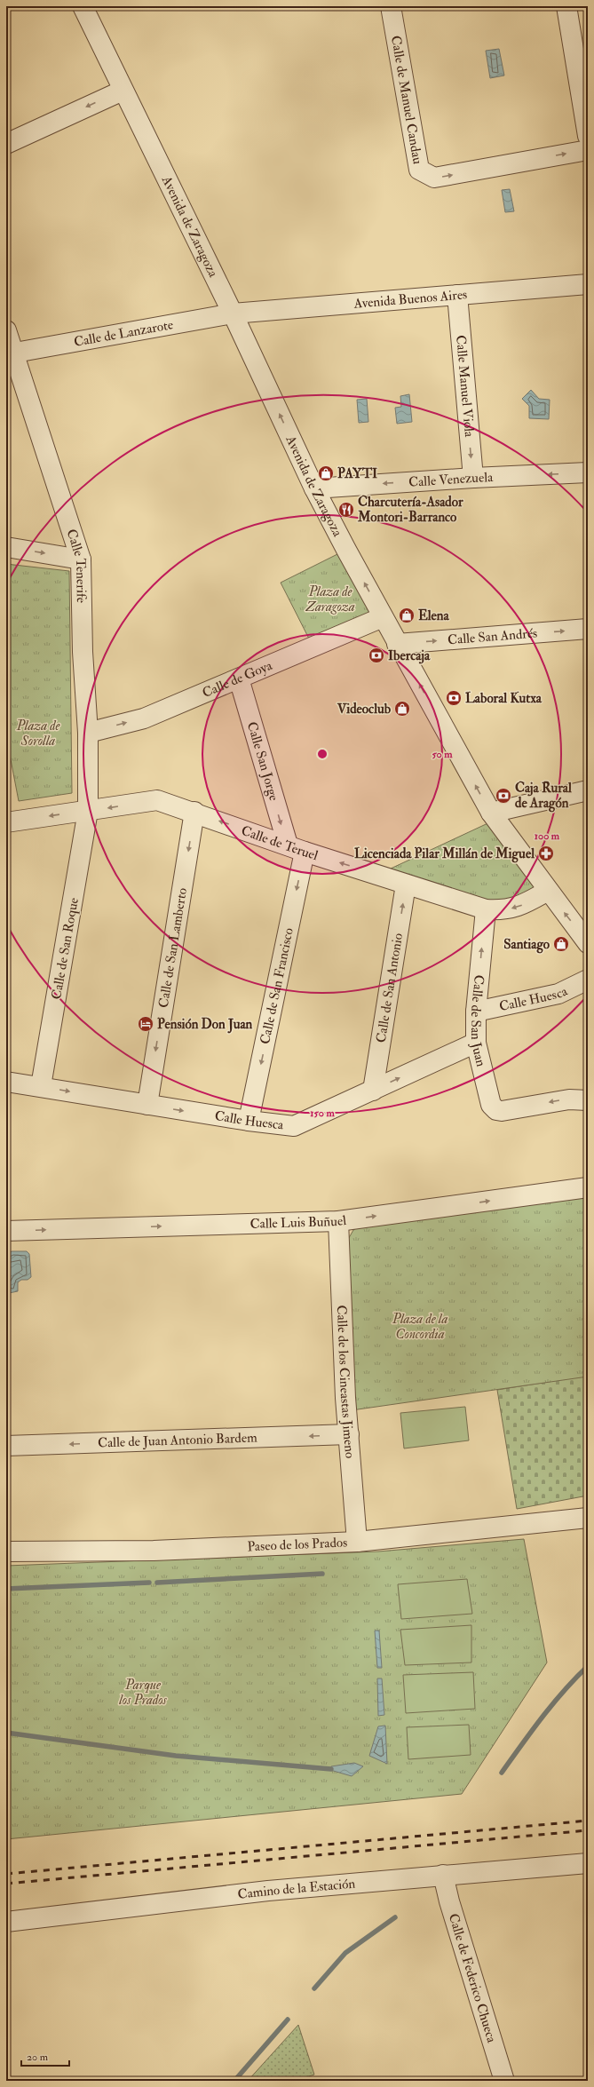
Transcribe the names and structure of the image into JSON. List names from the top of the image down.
{
  "streets": {
    "street": [
      "Calle de Manuel Candau",
      "Avenida de Zaragoza",
      "Avenida Buenos Aires",
      "Calle de Lanzarote",
      "Calle Manuel Viola",
      "Calle Venezuela",
      "Calle Tenerife",
      "Calle San Andrés",
      "Calle de Goya",
      "Calle San Jorge",
      "Calle de Teruel",
      "Calle de San Lamberto",
      "Calle de San Roque",
      "Calle de San Francisco",
      "Calle de San Antonio",
      "Calle Huesca",
      "Calle de San Juan",
      "Calle Luis Buñuel",
      "Calle de los Cineastas Jimeno",
      "Calle de Juan Antonio Bardem",
      "Paseo de los Prados",
      "Camino de la Estación",
      "Calle de Federico Chueca"
    ]
  },
  "crossings": [
    ["Avenida de Zaragoza", "Avenida Buenos Aires"],
    ["Avenida de Zaragoza", "Calle de Lanzarote"],
    ["Avenida de Zaragoza", "Calle Venezuela"],
    ["Avenida de Zaragoza", "Calle San Andrés"],
    ["Avenida de Zaragoza", "Calle de Goya"],
    ["Avenida de Zaragoza", "Calle de Teruel"],
    ["Avenida Buenos Aires", "Calle de Lanzarote"],
    ["Avenida Buenos Aires", "Calle Manuel Viola"],
    ["Calle de Lanzarote", "Calle Tenerife"],
    ["Calle Manuel Viola", "Calle Venezuela"],
    ["Calle Tenerife", "Calle de Goya"],
    ["Calle Tenerife", "Calle de Teruel"],
    ["Calle Tenerife", "Calle de San Roque"],
    ["Calle de Goya", "Calle San Jorge"],
    ["Calle San Jorge", "Calle de Teruel"],
    ["Calle de Teruel", "Calle de San Lamberto"],
    ["Calle de Teruel", "Calle de San Roque"],
    ["Calle de Teruel", "Calle de San Francisco"],
    ["Calle de Teruel", "Calle de San Antonio"],
    ["Calle de Teruel", "Calle de San Juan"],
    ["Calle de San Lamberto", "Calle Huesca"],
    ["Calle de San Roque", "Calle Huesca"],
    ["Calle de San Francisco", "Calle Huesca"],
    ["Calle de San Antonio", "Calle Huesca"],
    ["Calle Huesca", "Calle de San Juan"],
    ["Calle Luis Buñuel", "Calle de los Cineastas Jimeno"],
    ["Calle de los Cineastas Jimeno", "Calle de Juan Antonio Bardem"],
    ["Calle de los Cineastas Jimeno", "Paseo de los Prados"],
    ["Camino de la Estación", "Calle de Federico Chueca"]
  ],
  "one_way": [
    "Avenida de Zaragoza",
    "Calle Manuel Viola",
    "Calle Venezuela",
    "Calle de Goya",
    "Calle San Jorge",
    "Calle de Teruel",
    "Calle de San Lamberto",
    "Calle de San Francisco",
    "Calle de San Antonio",
    "Calle Huesca",
    "Calle Luis Buñuel",
    "Calle de Juan Antonio Bardem"
  ],
  "parks": [
    "Plaza de Zaragoza",
    "Plaza de Sorolla",
    "Plaza de la Concordia",
    "Parque los Prados"
  ],
  "places": {
    "shop": [
      "PAYTI",
      "Elena",
      "Videoclub",
      "Santiago"
    ],
    "restaurant": ["Charcutería-Asador Montori-Barranco"],
    "bank": ["Ibercaja", "Laboral Kutxa", "Caja Rural de Aragón"],
    "pharmacy": ["Licenciada Pilar Millán de Miguel"],
    "hotel": ["Pensión Don Juan"]
  },
  "scale_bar": "20 m",
  "rings": ["50 m", "100 m", "150 m"]
}
